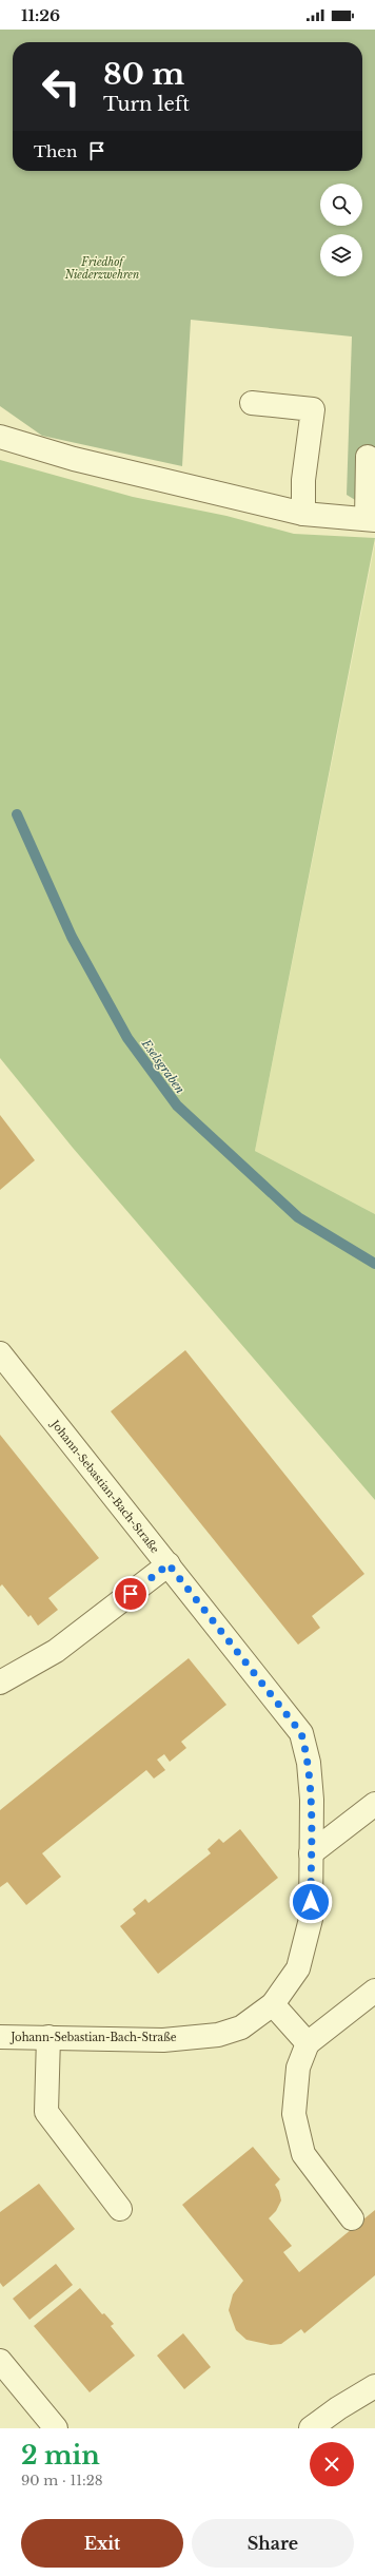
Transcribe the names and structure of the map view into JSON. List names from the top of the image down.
{
  "streets": {
    "street": ["Johann-Sebastian-Bach-Straße"]
  },
  "water": ["Eselsgraben"],
  "parks": ["Friedhof Niederzwehren"],
  "page": {
    "status": "11:26",
    "turn": ["80 m", "Turn left"],
    "then": "Then",
    "heading": ["2 min", "90 m · 11:28"],
    "buttons": ["Exit", "Share"]
  }
}
